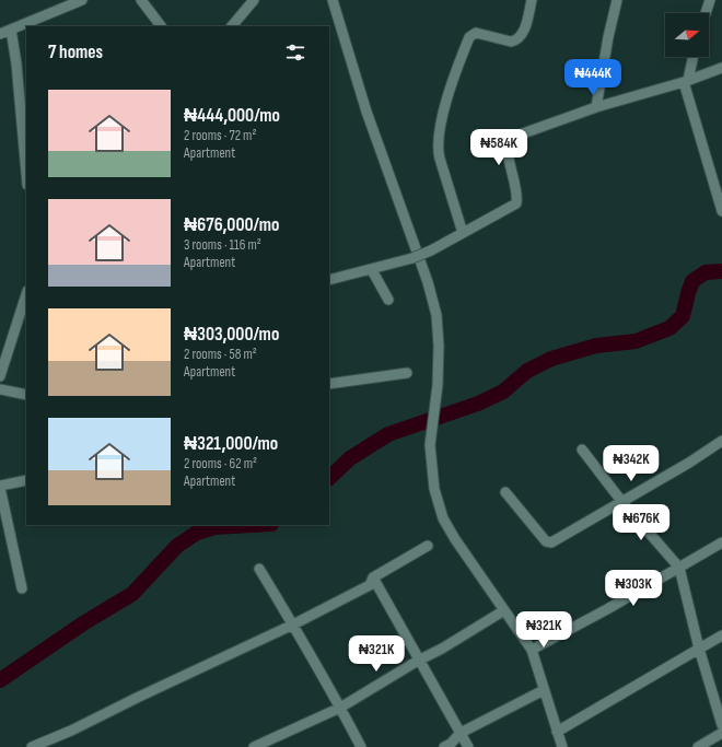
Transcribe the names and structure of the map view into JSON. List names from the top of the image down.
{
  "north": "right",
  "page": {
    "heading": "7 homes",
    "price": [
      "₦444K",
      "₦584K",
      "₦342K",
      "₦676K",
      "₦303K",
      "₦321K",
      "₦321K"
    ],
    "list": [
      {
        "name": "₦444,000/mo",
        "note": "2 rooms · 72 m² · Apartment"
      },
      {
        "name": "₦676,000/mo",
        "note": "3 rooms · 116 m² · Apartment"
      },
      {
        "name": "₦303,000/mo",
        "note": "2 rooms · 58 m² · Apartment"
      },
      {
        "name": "₦321,000/mo",
        "note": "2 rooms · 62 m² · Apartment"
      }
    ]
  }
}
